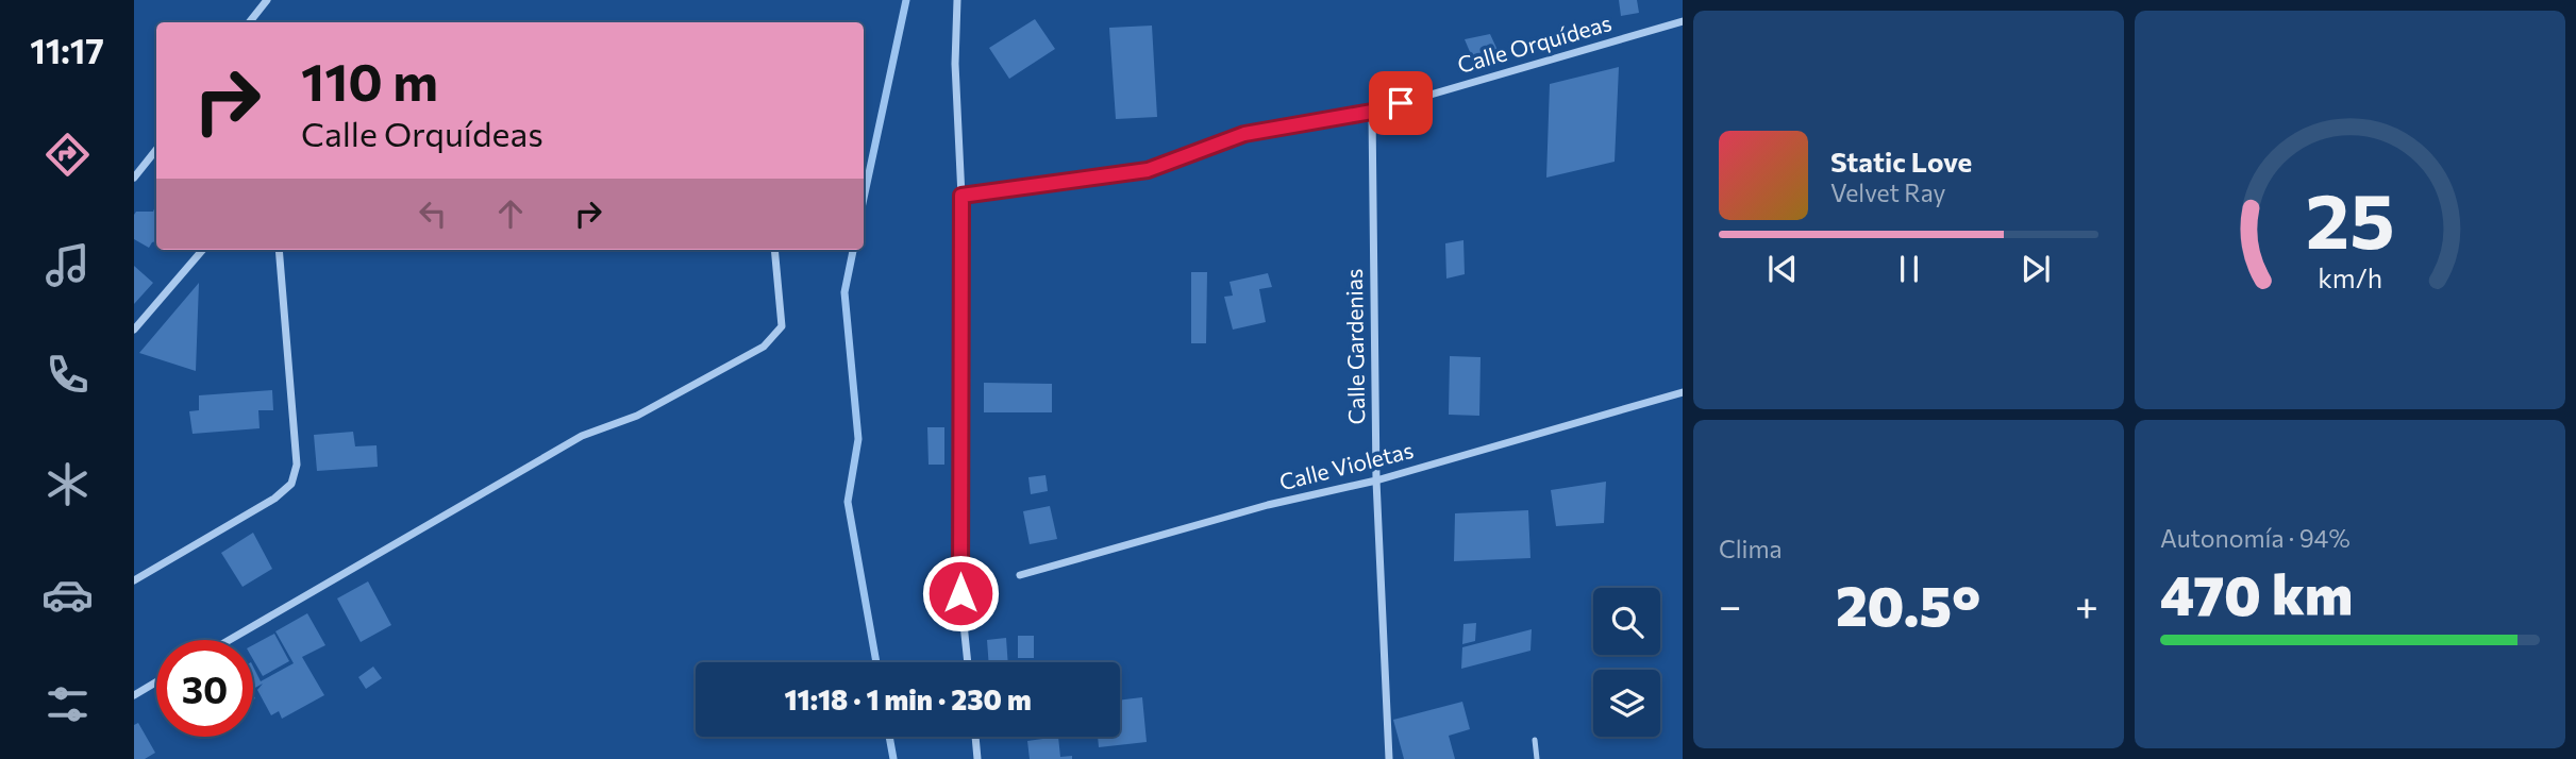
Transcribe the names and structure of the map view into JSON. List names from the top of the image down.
{
  "streets": {
    "street": ["Calle Orquídeas", "Calle Gardenias", "Calle Violetas"]
  },
  "crossings": [
    ["Calle Orquídeas", "Calle Gardenias"],
    ["Calle Gardenias", "Calle Violetas"]
  ],
  "page": {
    "tabs": "11:17",
    "turn": ["110 m", "Calle Orquídeas"],
    "song": ["Static Love", "Velvet Ray"],
    "tile": [
      "Clima",
      ["Autonomía · 94%", "470 km"]
    ],
    "heat": ["−", "20.5°", "+"],
    "limit": "30",
    "trip": "11:18 · 1 min · 230 m",
    "gauge": ["25", "km/h"]
  }
}
